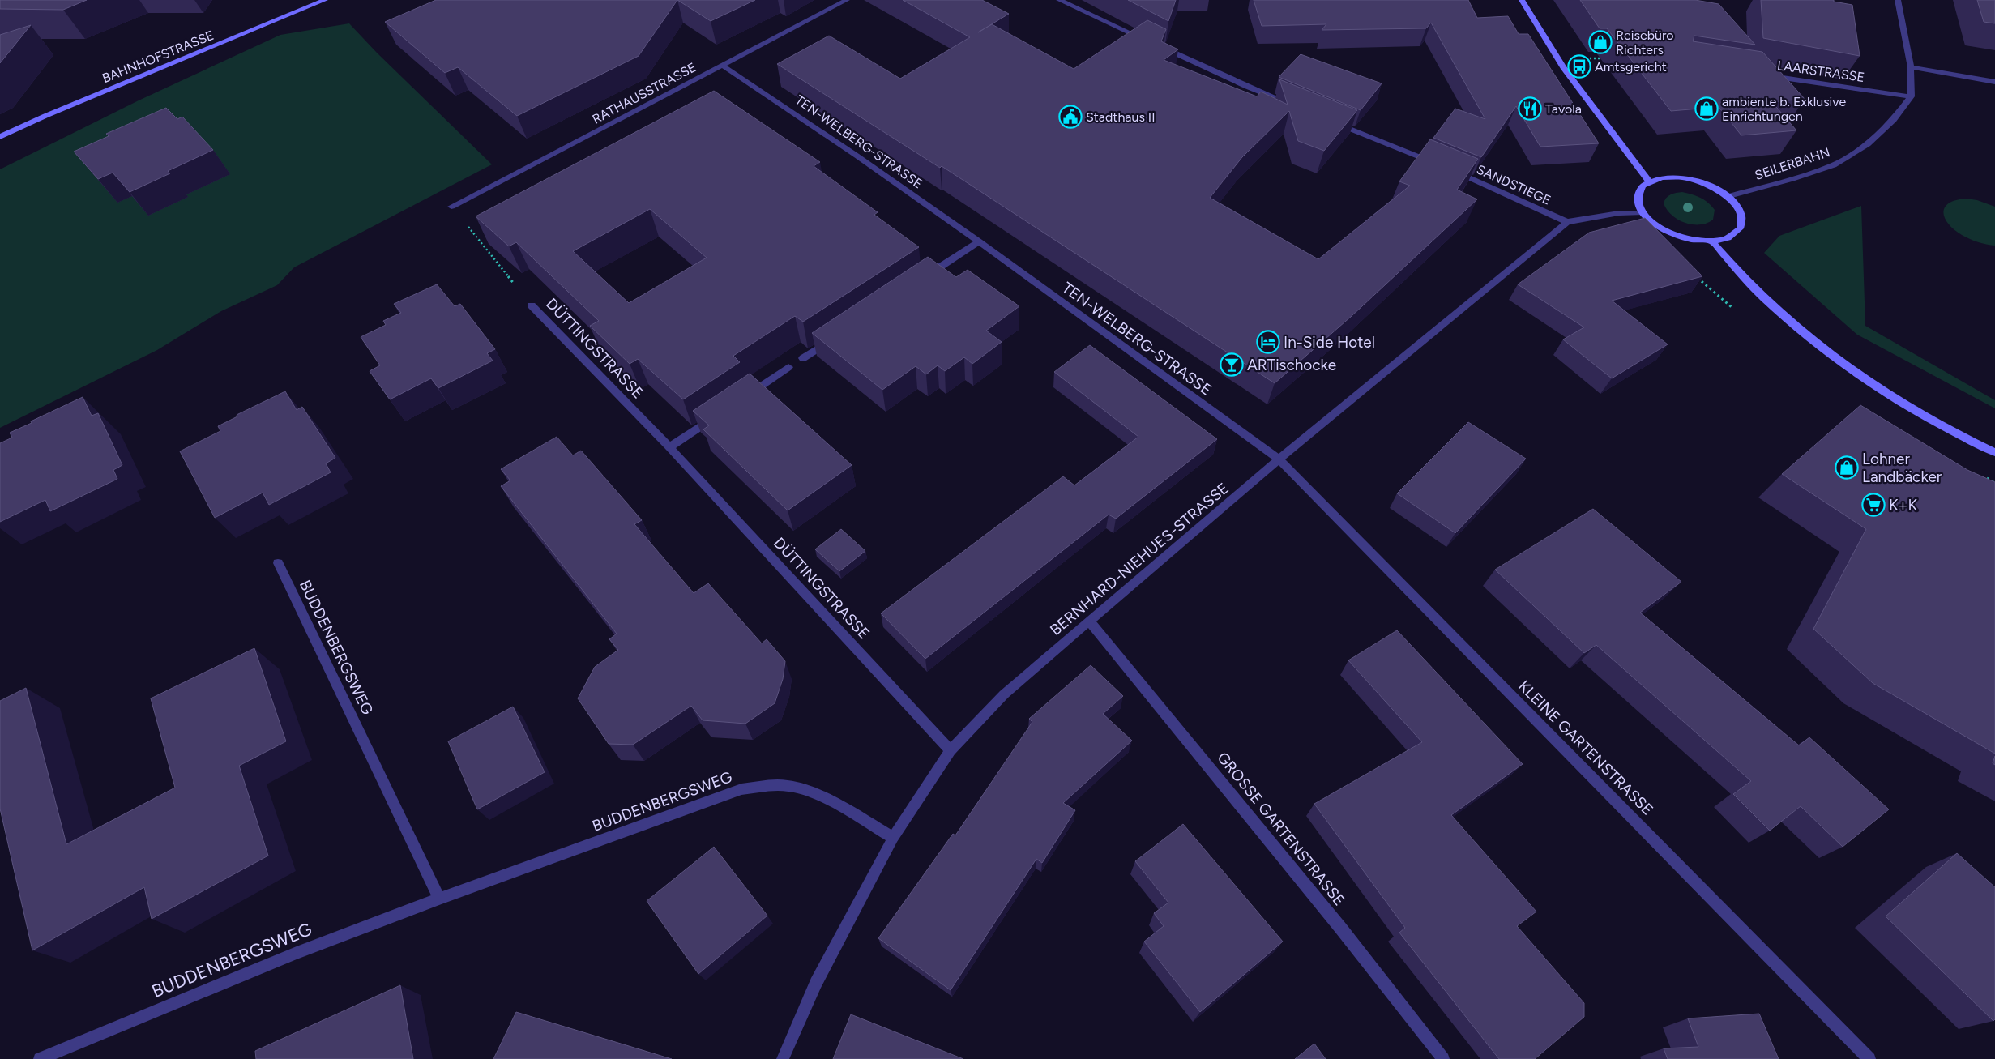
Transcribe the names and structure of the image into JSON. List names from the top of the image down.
{
  "streets": {
    "street": [
      "BAHNHOFSTRASSE",
      "LAARSTRASSE",
      "RATHAUSSTRASSE",
      "TEN-WELBERG-STRASSE",
      "SEILERBAHN",
      "SANDSTIEGE",
      "DÜTTINGSTRASSE",
      "BERNHARD-NIEHUES-STRASSE",
      "BUDDENBERGSWEG",
      "KLEINE GARTENSTRASSE",
      "GROSSE GARTENSTRASSE"
    ]
  },
  "crossings": [
    ["LAARSTRASSE", "SEILERBAHN"],
    ["RATHAUSSTRASSE", "TEN-WELBERG-STRASSE"],
    ["TEN-WELBERG-STRASSE", "BERNHARD-NIEHUES-STRASSE"],
    ["TEN-WELBERG-STRASSE", "KLEINE GARTENSTRASSE"],
    ["SEILERBAHN", "BERNHARD-NIEHUES-STRASSE"],
    ["SANDSTIEGE", "BERNHARD-NIEHUES-STRASSE"],
    ["DÜTTINGSTRASSE", "BERNHARD-NIEHUES-STRASSE"],
    ["BERNHARD-NIEHUES-STRASSE", "BUDDENBERGSWEG"],
    ["BERNHARD-NIEHUES-STRASSE", "KLEINE GARTENSTRASSE"],
    ["BERNHARD-NIEHUES-STRASSE", "GROSSE GARTENSTRASSE"]
  ],
  "places": {
    "shop": ["Reisebüro Richters", "ambiente b. Exklusive Einrichtungen", "Lohner Landbäcker"],
    "bus stop": ["Amtsgericht"],
    "restaurant": ["Tavola"],
    "public building": ["Stadthaus II"],
    "hotel": ["In-Side Hotel"],
    "bar": ["ARTischocke"],
    "supermarket": ["K+K"]
  }
}
